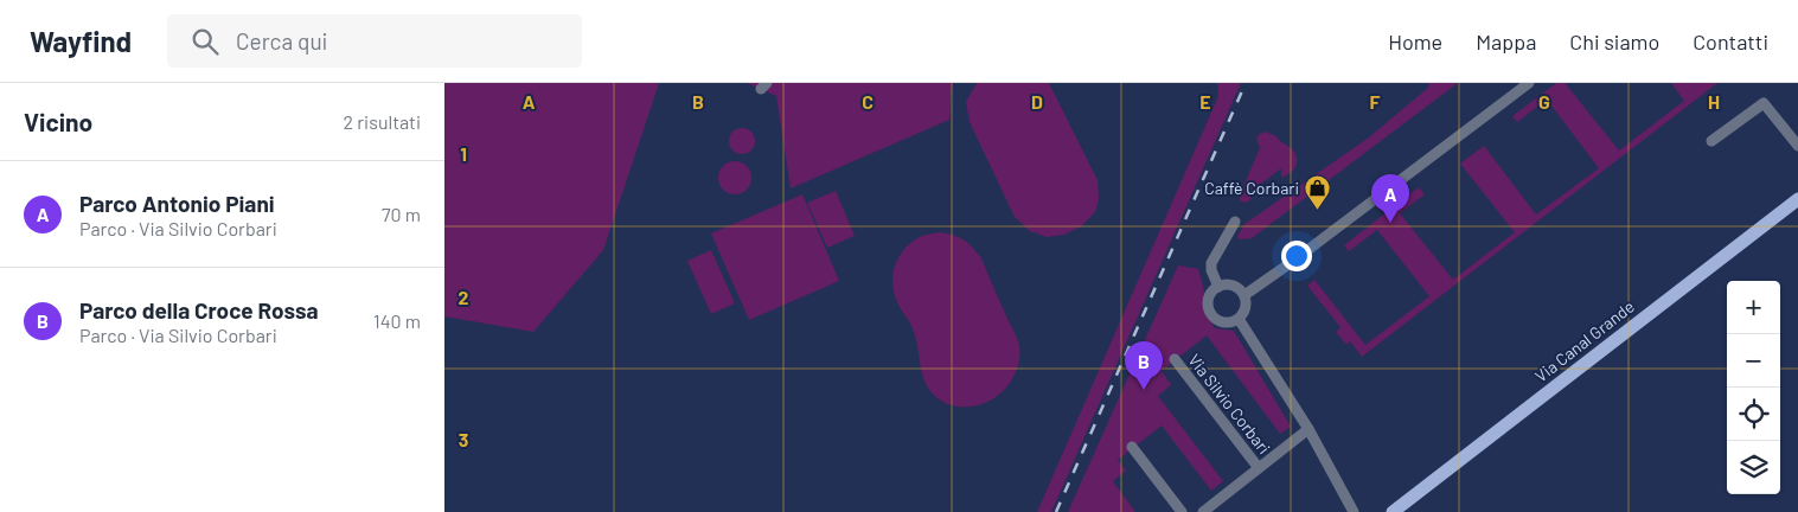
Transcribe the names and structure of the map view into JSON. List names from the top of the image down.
{
  "streets": {
    "main road": ["Via Canal Grande"],
    "street": ["Via Silvio Corbari"]
  },
  "places": {
    "shop": ["Caffè Corbari"]
  },
  "page": {
    "header": "Wayfind",
    "search": "Cerca qui",
    "nav": [
      "Home",
      "Mappa",
      "Chi siamo",
      "Contatti"
    ],
    "heading": ["Vicino", "2 risultati"],
    "list": [
      {
        "mark": "A",
        "name": "Parco Antonio Piani",
        "note": "Parco · Via Silvio Corbari",
        "value": "70 m"
      },
      {
        "mark": "B",
        "name": "Parco della Croce Rossa",
        "note": "Parco · Via Silvio Corbari",
        "value": "140 m"
      }
    ],
    "pins": ["A", "B"],
    "map_buttons": ["+", "−"]
  },
  "grid": {
    "columns": [
      "A",
      "B",
      "C",
      "D",
      "E",
      "F",
      "G",
      "H"
    ],
    "rows": ["1", "2", "3"]
  }
}
